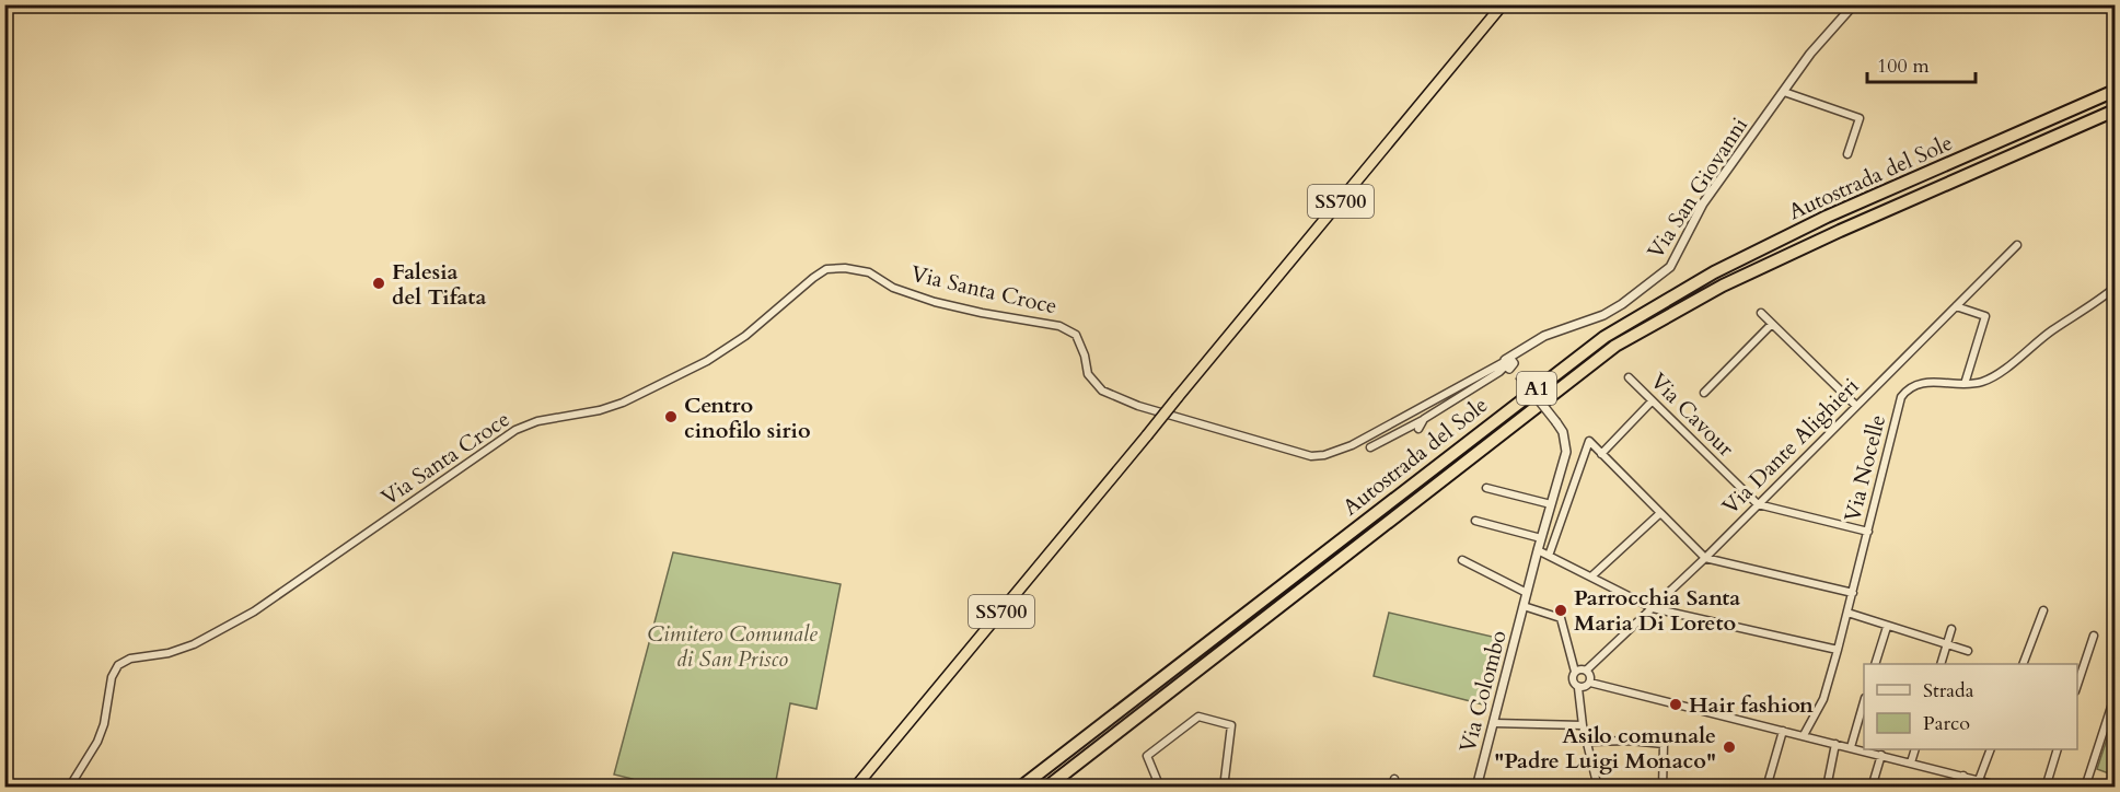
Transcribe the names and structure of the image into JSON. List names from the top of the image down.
{
  "streets": {
    "highway": ["Autostrada del Sole", "SS700", "A1"],
    "street": [
      "Via San Giovanni",
      "Via Santa Croce",
      "Via Cavour",
      "Via Dante Alighieri",
      "Via Nocelle",
      "Via Colombo"
    ]
  },
  "crossings": [
    ["Via San Giovanni", "Via Santa Croce"],
    ["Via Cavour", "Via Dante Alighieri"]
  ],
  "parks": ["Cimitero Comunale di San Prisco"],
  "places": [
    "Falesia del Tifata",
    "Centro cinofilo sirio",
    "Parrocchia Santa Maria Di Loreto",
    "Hair fashion",
    "Asilo comunale \"Padre Luigi Monaco\""
  ],
  "legend": ["Strada", "Parco"],
  "scale_bar": "100 m"
}
